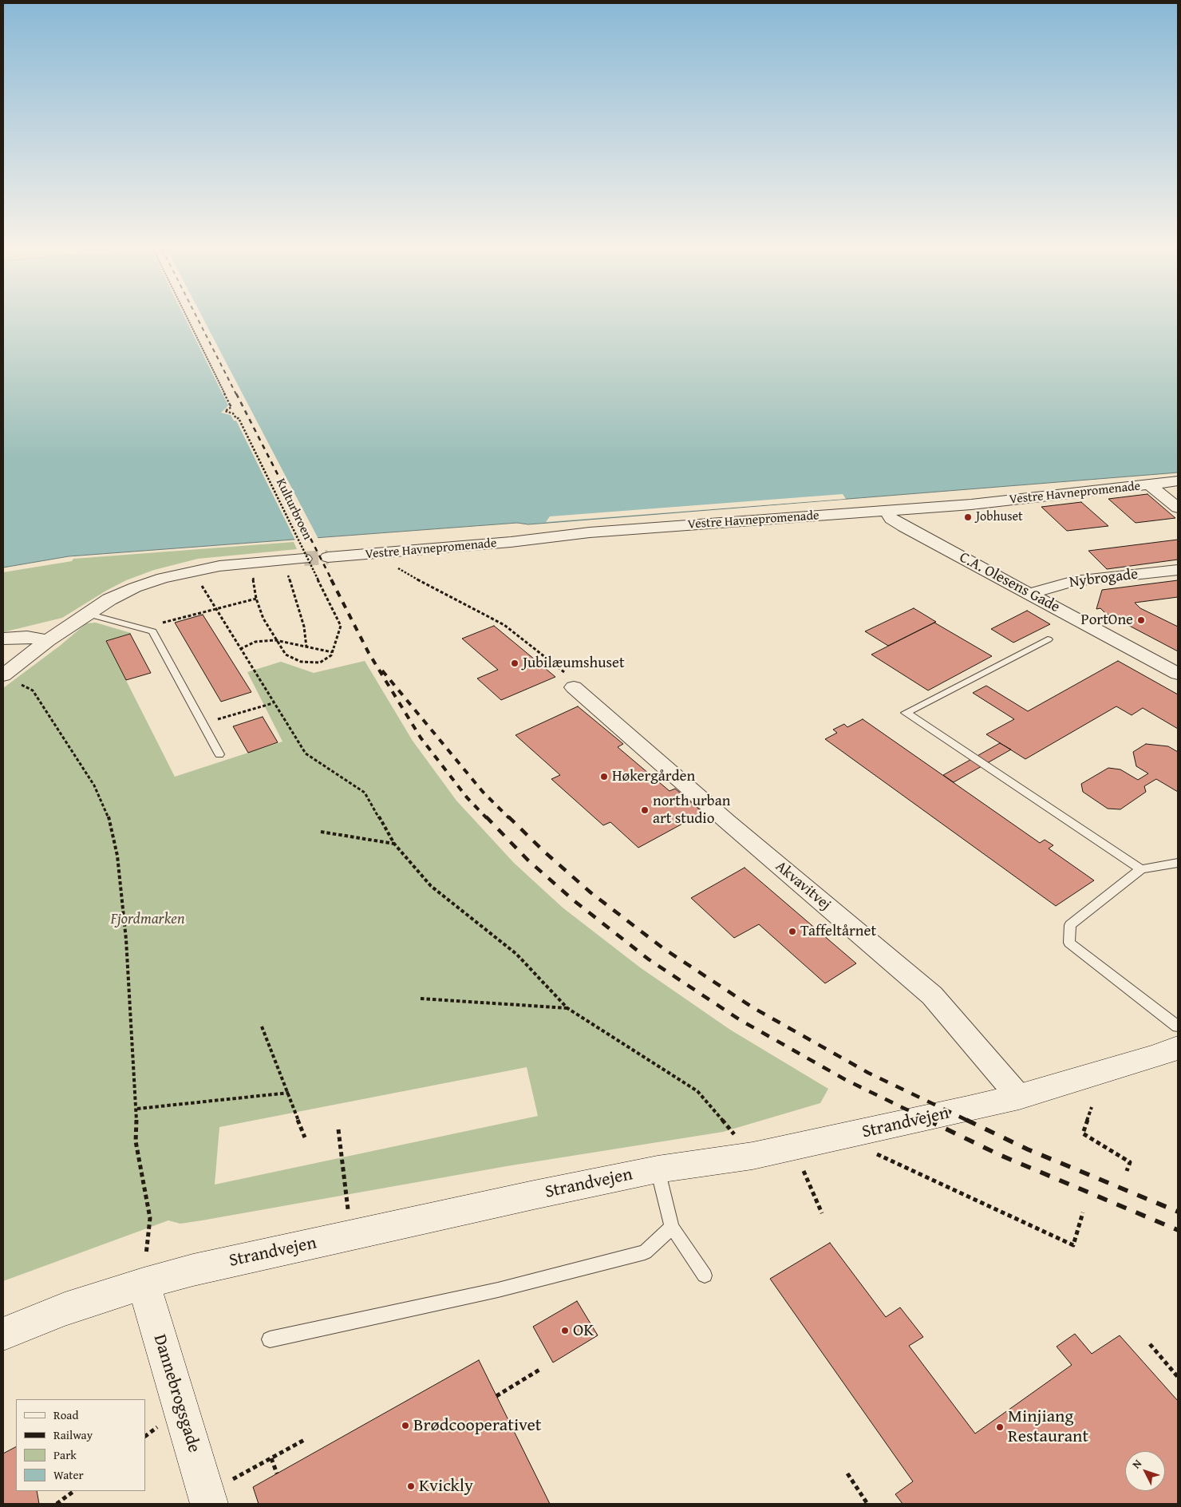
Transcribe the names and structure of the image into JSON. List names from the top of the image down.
{
  "streets": {
    "street": [
      "Vestre Havnepromenade",
      "Nybrogade",
      "C.A. Olesens Gade",
      "Akvavitvej",
      "Strandvejen",
      "Dannebrogsgade"
    ],
    "path": ["Kulturbroen"]
  },
  "crossings": [
    ["Vestre Havnepromenade", "C.A. Olesens Gade"],
    ["Nybrogade", "C.A. Olesens Gade"],
    ["Akvavitvej", "Strandvejen"],
    ["Strandvejen", "Dannebrogsgade"]
  ],
  "parks": ["Fjordmarken"],
  "places": [
    "Jobhuset",
    "PortOne",
    "Jubilæumshuset",
    "Høkergården",
    "north urban art studio",
    "Taffeltårnet",
    "OK",
    "Brødcooperativet",
    "Minjiang Restaurant",
    "Kvickly"
  ],
  "legend": [
    "Road",
    "Railway",
    "Park",
    "Water"
  ],
  "north": "top left"
}
